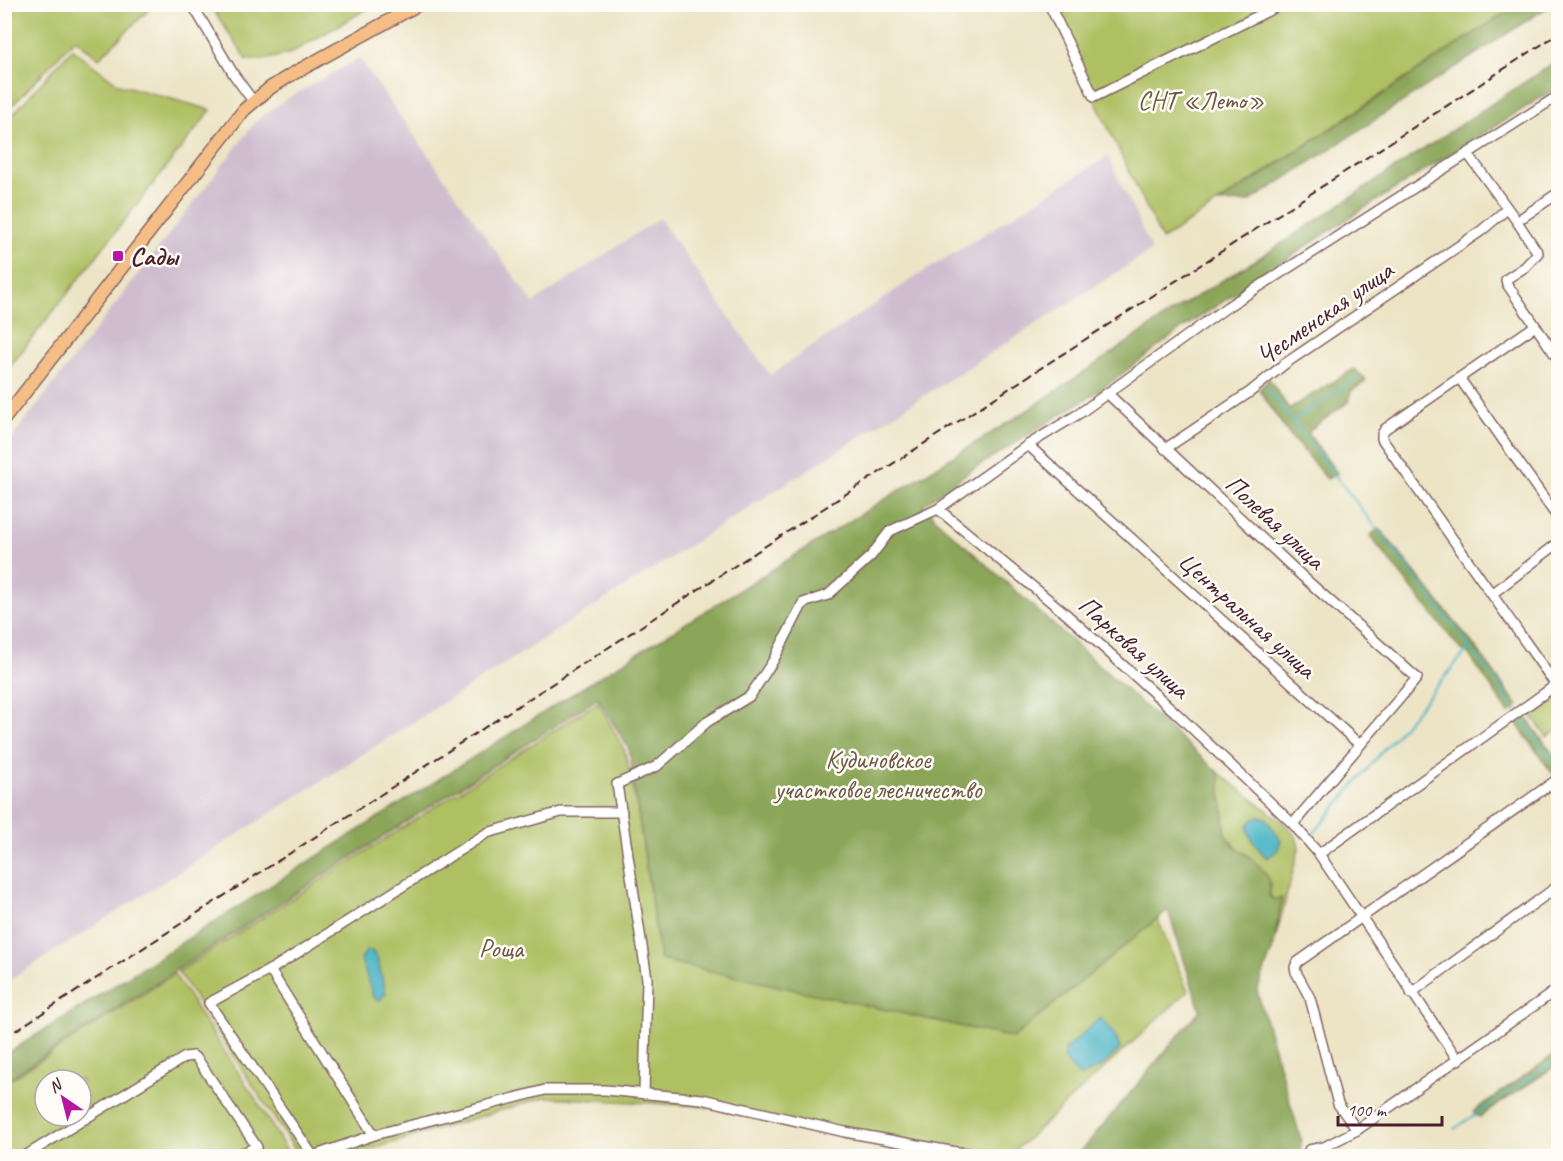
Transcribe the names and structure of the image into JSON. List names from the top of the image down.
{
  "streets": {
    "street": [
      "Чесменская улица",
      "Полевая улица",
      "Центральная улица",
      "Парковая улица"
    ]
  },
  "crossings": [
    ["Чесменская улица", "Полевая улица"],
    ["Полевая улица", "Центральная улица"]
  ],
  "parks": ["СНТ «Лето»", "Кудиновское участковое лесничество", "Роща"],
  "places": {
    "transit": ["Сады"]
  },
  "scale_bar": "100 m",
  "north": "top left"
}
